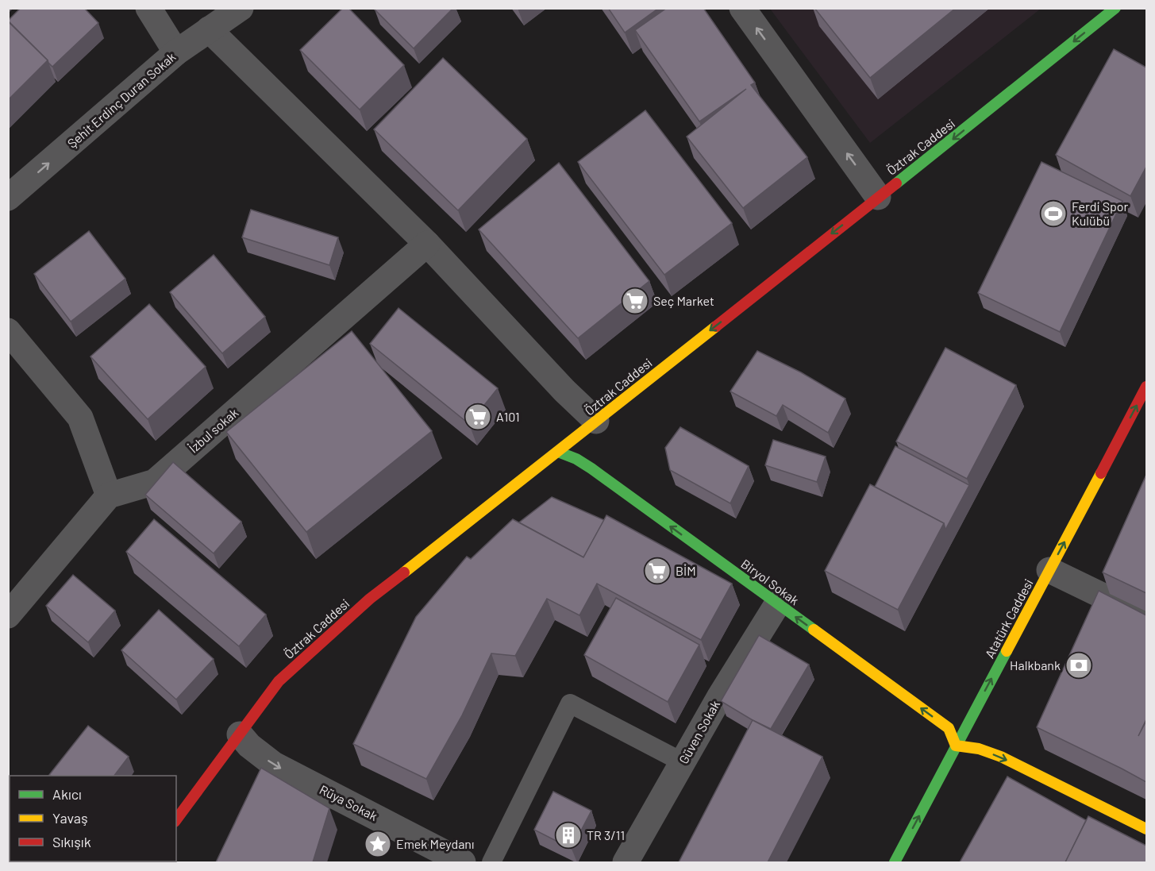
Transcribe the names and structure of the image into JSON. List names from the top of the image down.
{
  "streets": {
    "main road": ["Öztrak Caddesi", "Biryol Sokak", "Atatürk Caddesi"],
    "street": [
      "Şehit Erdinç Duran Sokak",
      "İzbul sokak",
      "Güven Sokak",
      "Rüya Sokak"
    ]
  },
  "crossings": [
    ["Öztrak Caddesi", "Biryol Sokak"],
    ["Öztrak Caddesi", "Rüya Sokak"],
    ["Biryol Sokak", "Atatürk Caddesi"],
    ["Biryol Sokak", "Güven Sokak"]
  ],
  "one_way": [
    "Şehit Erdinç Duran Sokak",
    "Öztrak Caddesi",
    "Biryol Sokak",
    "Atatürk Caddesi",
    "Rüya Sokak"
  ],
  "places": {
    "sports": ["Ferdi Spor Kulübü"],
    "supermarket": ["Seç Market", "A101", "BİM"],
    "bank": ["Halkbank"],
    "building": ["TR 3/11"],
    "place": ["Emek Meydanı"]
  },
  "legend": ["Akıcı", "Yavaş", "Sıkışık"]
}
